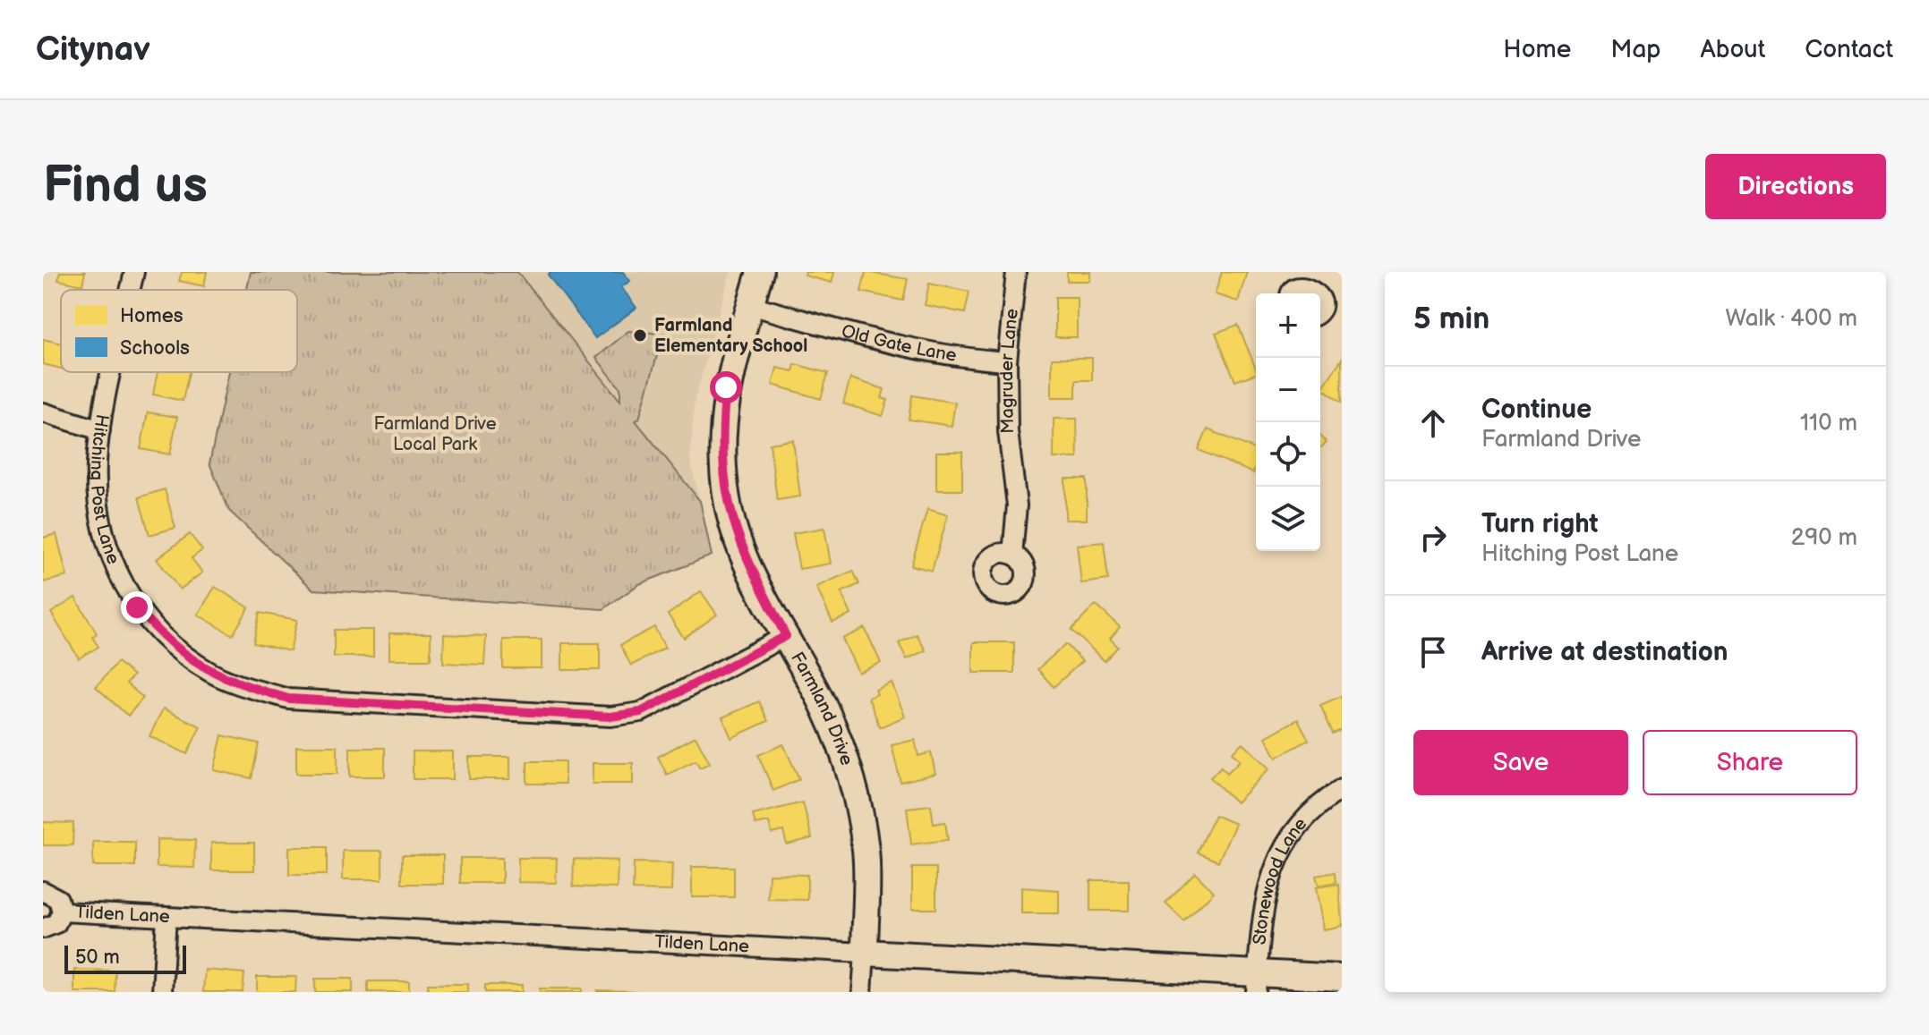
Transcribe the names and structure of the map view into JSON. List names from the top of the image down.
{
  "streets": {
    "street": [
      "Old Gate Lane",
      "Magruder Lane",
      "Hitching Post Lane",
      "Farmland Drive",
      "Stonewood Lane",
      "Tilden Lane"
    ]
  },
  "crossings": [
    ["Old Gate Lane", "Magruder Lane"],
    ["Old Gate Lane", "Farmland Drive"],
    ["Hitching Post Lane", "Farmland Drive"],
    ["Farmland Drive", "Tilden Lane"],
    ["Stonewood Lane", "Tilden Lane"]
  ],
  "parks": ["Farmland Drive Local Park"],
  "places": ["Farmland Elementary School"],
  "legend": ["Homes", "Schools"],
  "scale_bar": "50 m",
  "page": {
    "header": "Citynav",
    "nav": [
      "Home",
      "Map",
      "About",
      "Contact"
    ],
    "buttons": [
      "Directions",
      ["Save", "Share"]
    ],
    "title": "Find us",
    "heading": ["5 min", "Walk · 400 m"],
    "map_buttons": ["+", "−"],
    "list": [
      ["Continue", "Farmland Drive", "110 m"],
      ["Turn right", "Hitching Post Lane", "290 m"],
      "Arrive at destination"
    ],
    "scale": "50 m"
  }
}
